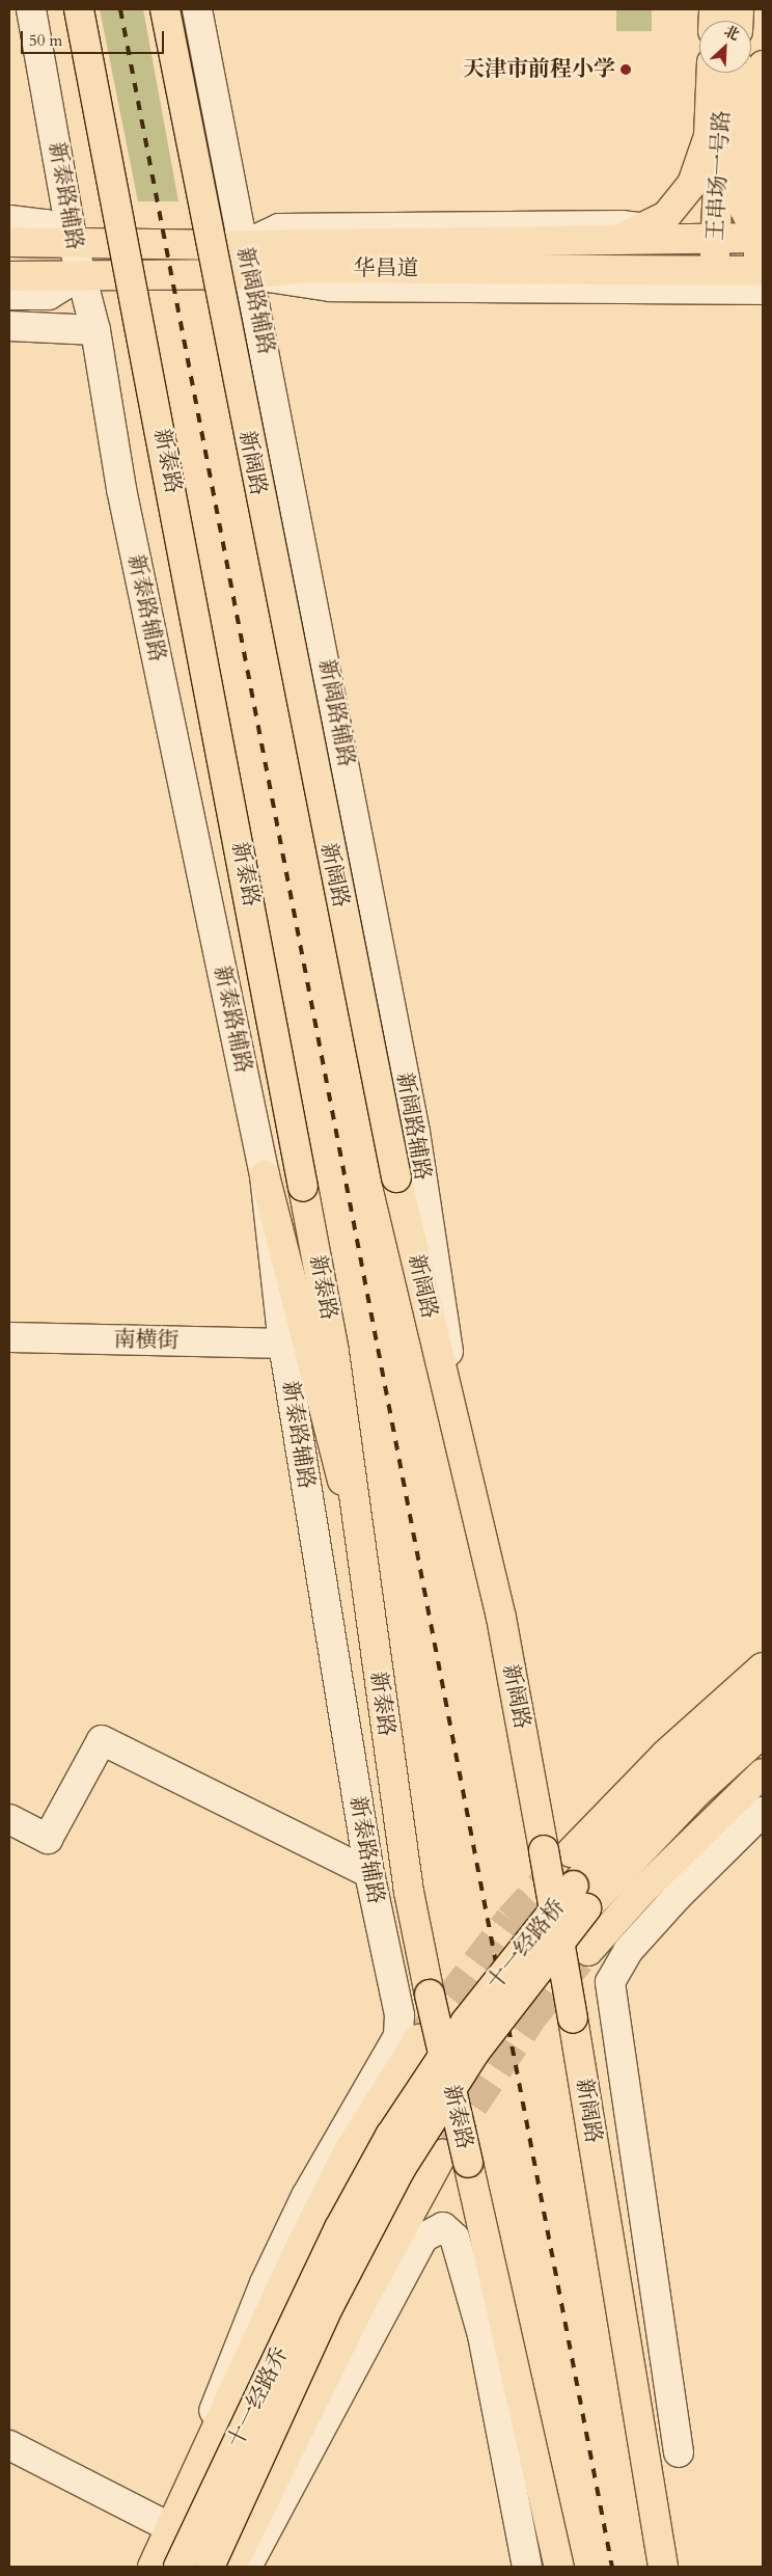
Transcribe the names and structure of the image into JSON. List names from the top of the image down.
{
  "streets": {
    "main road": [
      "王串场一号路",
      "华昌道",
      "新泰路",
      "新阔路",
      "十一经路桥",
      "十一经路乔"
    ],
    "street": ["新泰路辅路", "新阔路辅路", "南横街"]
  },
  "crossings": [
    ["王串场一号路", "华昌道"],
    ["新泰路辅路", "华昌道"],
    ["新泰路辅路", "南横街"],
    ["华昌道", "新阔路辅路"],
    ["新阔路辅路", "新阔路"],
    ["十一经路桥", "十一经路乔"]
  ],
  "places": ["天津市前程小学"],
  "scale_bar": "50 m",
  "north": "top right"
}
